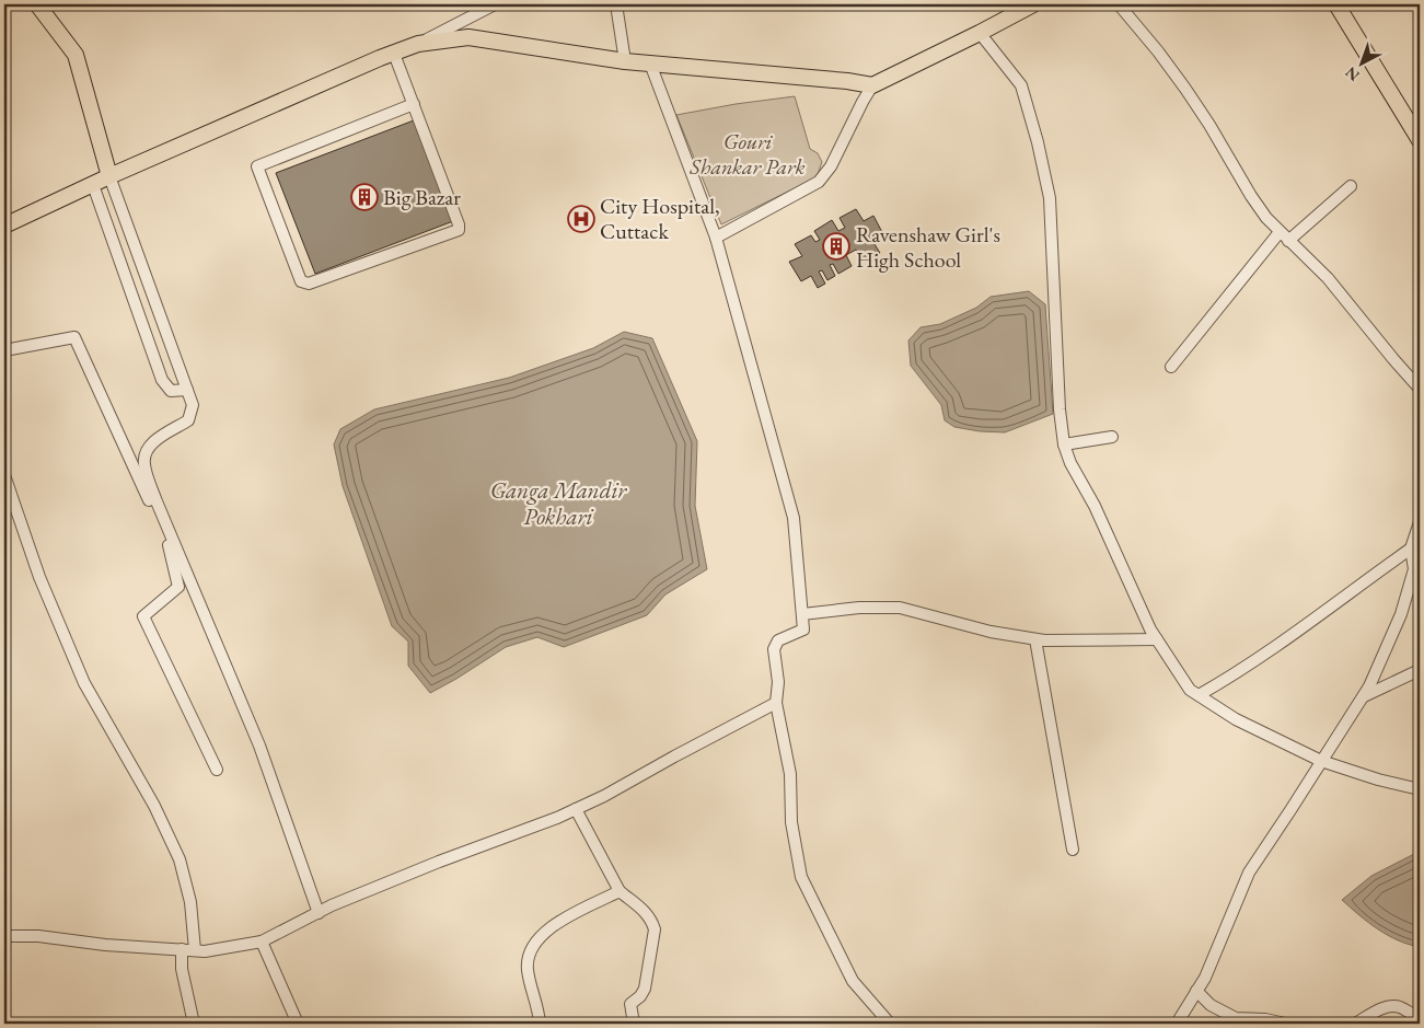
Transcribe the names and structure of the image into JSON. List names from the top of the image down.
{
  "water": ["Ganga Mandir Pokhari"],
  "parks": ["Gouri Shankar Park"],
  "places": {
    "building": ["Big Bazar", "Ravenshaw Girl's High School"],
    "hospital": ["City Hospital, Cuttack"]
  },
  "north": "bottom left"
}
